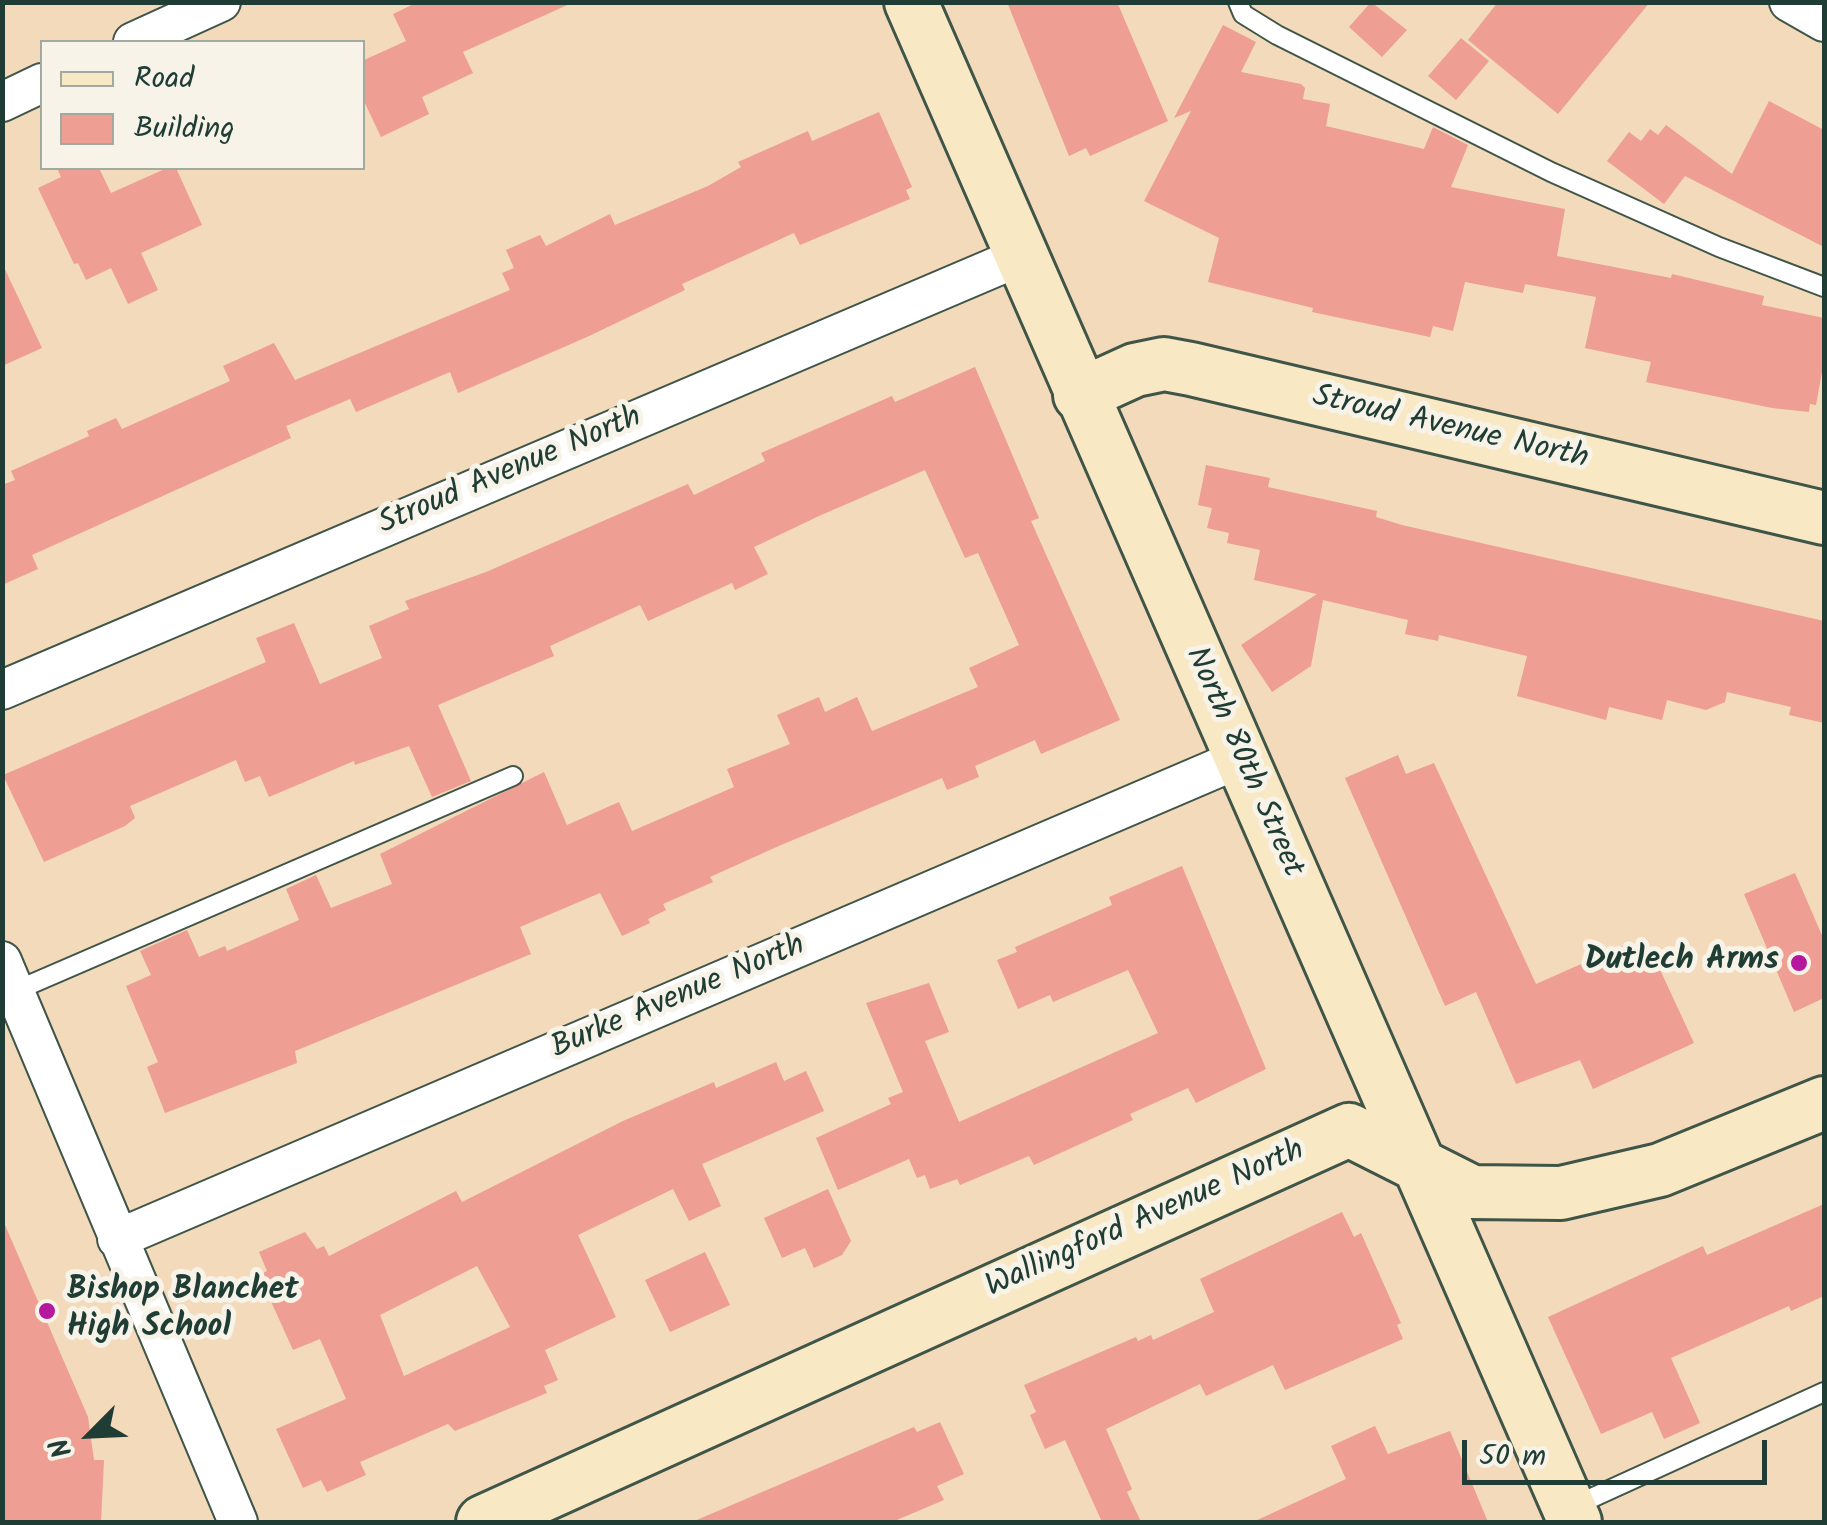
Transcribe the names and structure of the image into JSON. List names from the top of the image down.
{
  "streets": {
    "street": [
      "Stroud Avenue North",
      "North 80th Street",
      "Burke Avenue North",
      "Wallingford Avenue North"
    ]
  },
  "crossings": [
    ["Stroud Avenue North", "North 80th Street"],
    ["North 80th Street", "Burke Avenue North"],
    ["North 80th Street", "Wallingford Avenue North"]
  ],
  "places": ["Dutlech Arms", "Bishop Blanchet High School"],
  "legend": ["Road", "Building"],
  "scale_bar": "50 m",
  "north": "bottom left"
}
